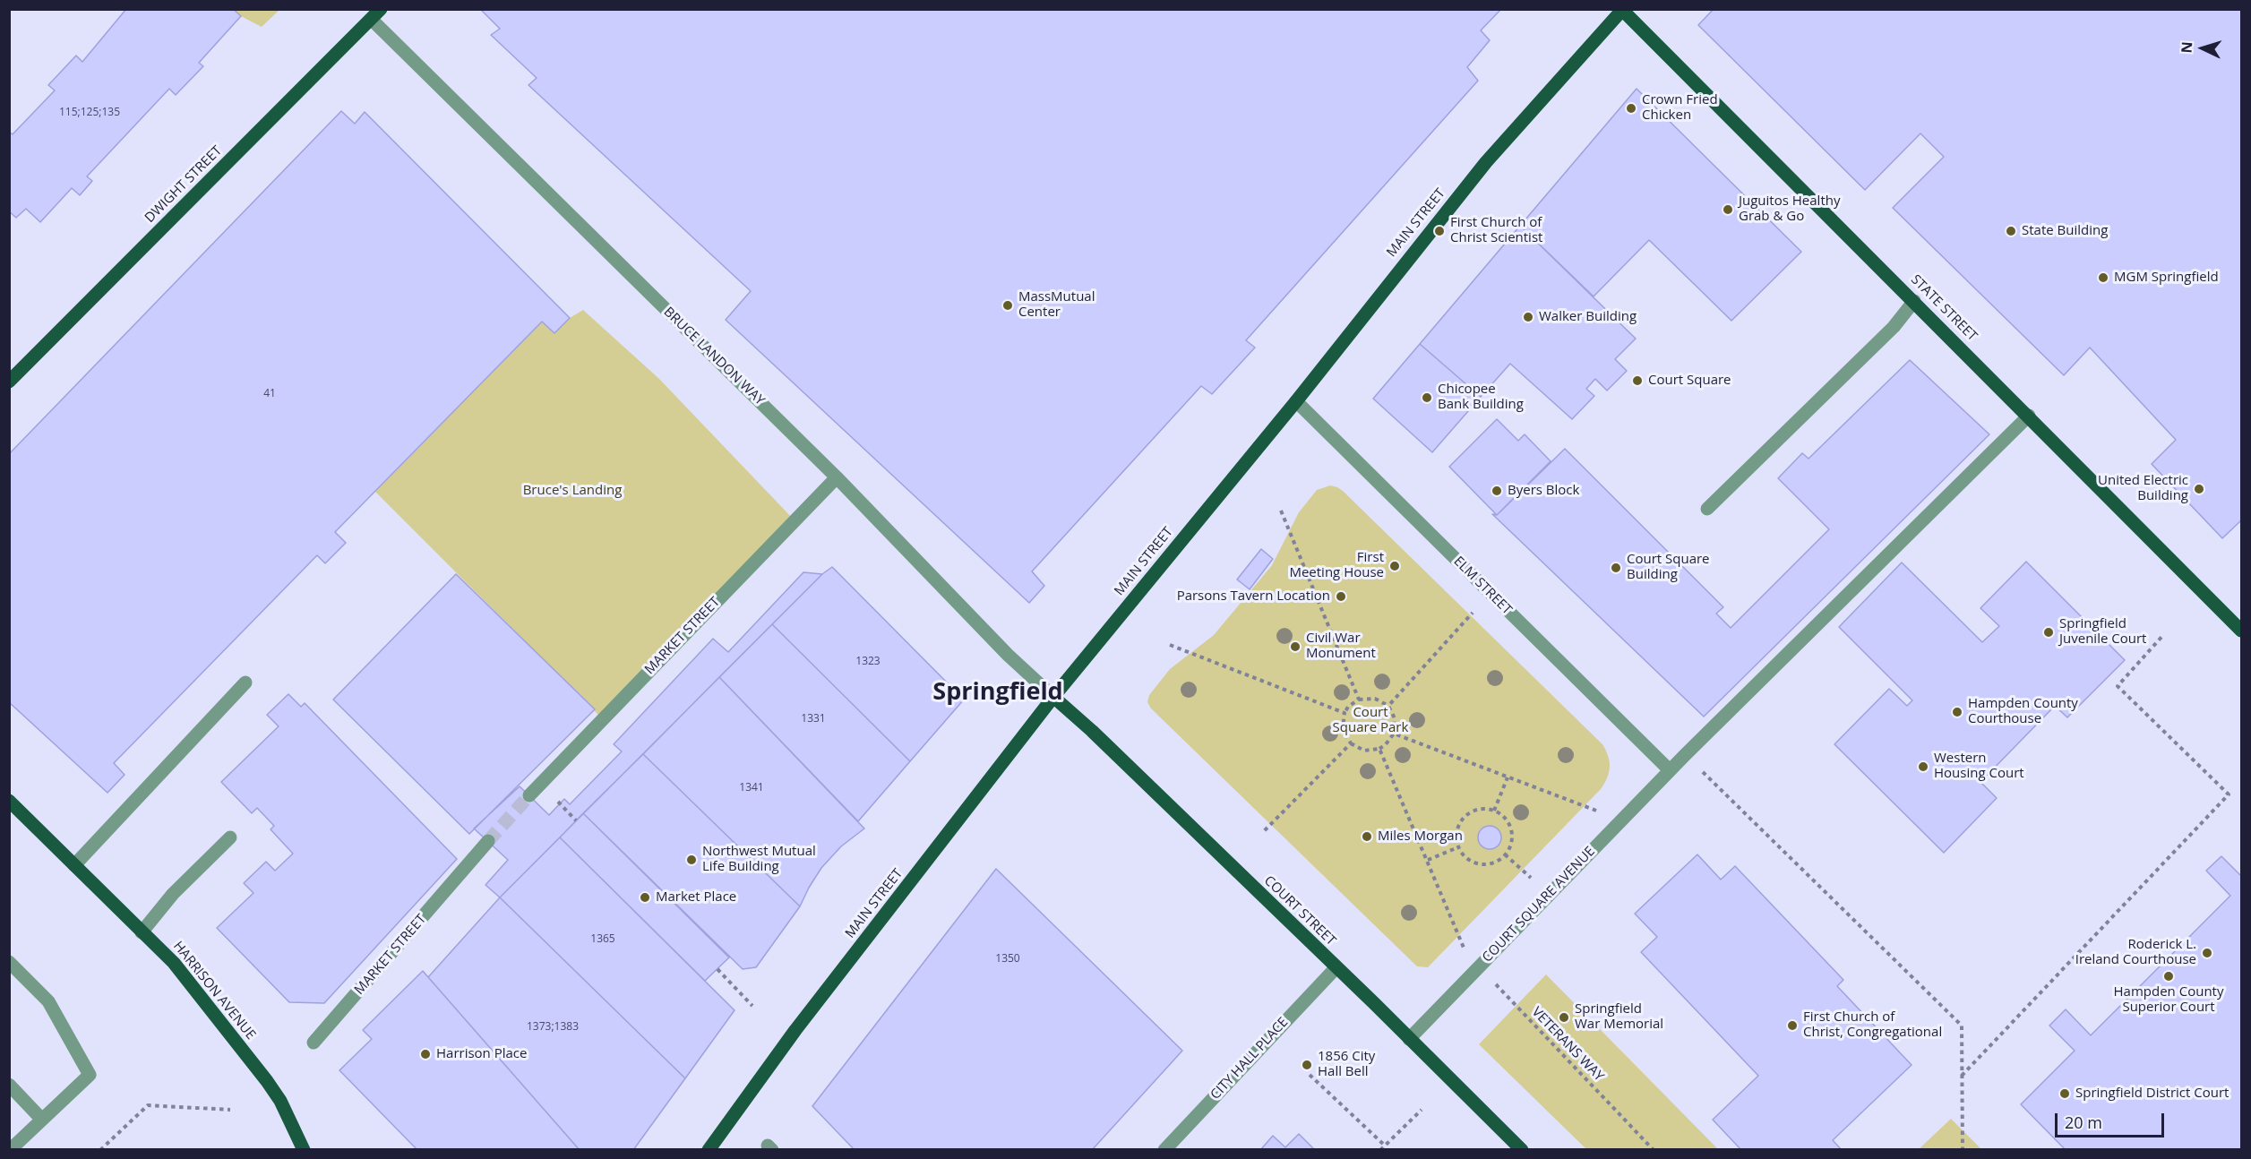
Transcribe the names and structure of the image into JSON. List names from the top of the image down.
{
  "streets": {
    "main road": [
      "DWIGHT STREET",
      "MAIN STREET",
      "STATE STREET",
      "COURT STREET",
      "HARRISON AVENUE"
    ],
    "street": [
      "BRUCE LANDON WAY",
      "ELM STREET",
      "MARKET STREET",
      "COURT SQUARE AVENUE",
      "CITY HALL PLACE"
    ],
    "path": ["VETERANS WAY"]
  },
  "crossings": [
    ["DWIGHT STREET", "BRUCE LANDON WAY"],
    ["MAIN STREET", "STATE STREET"],
    ["MAIN STREET", "BRUCE LANDON WAY"],
    ["MAIN STREET", "ELM STREET"],
    ["MAIN STREET", "COURT STREET"],
    ["STATE STREET", "COURT SQUARE AVENUE"],
    ["BRUCE LANDON WAY", "MARKET STREET"],
    ["BRUCE LANDON WAY", "COURT STREET"],
    ["ELM STREET", "COURT SQUARE AVENUE"],
    ["COURT SQUARE AVENUE", "COURT STREET"],
    ["COURT SQUARE AVENUE", "VETERANS WAY"],
    ["COURT STREET", "CITY HALL PLACE"]
  ],
  "districts": ["Springfield"],
  "parks": ["Bruce's Landing", "Court Square Park"],
  "places": [
    "Crown Fried Chicken",
    "Juguitos Healthy Grab & Go",
    "First Church of Christ Scientist",
    "State Building",
    "MGM Springfield",
    "MassMutual Center",
    "Walker Building",
    "Court Square",
    "Chicopee Bank Building",
    "United Electric Building",
    "Byers Block",
    "First Meeting House",
    "Court Square Building",
    "Parsons Tavern Location",
    "Springfield Juvenile Court",
    "Civil War Monument",
    "Hampden County Courthouse",
    "Western Housing Court",
    "Miles Morgan",
    "Northwest Mutual Life Building",
    "Market Place",
    "Roderick L. Ireland Courthouse",
    "Hampden County Superior Court",
    "Springfield War Memorial",
    "First Church of Christ, Congregational",
    "Harrison Place",
    "1856 City Hall Bell",
    "Springfield District Court"
  ],
  "house_numbers": [
    "115;125;135",
    "41",
    "1323",
    "1331",
    "1341",
    "1365",
    "1350",
    "1373;1383"
  ],
  "scale_bar": "20 m",
  "north": "left"
}
